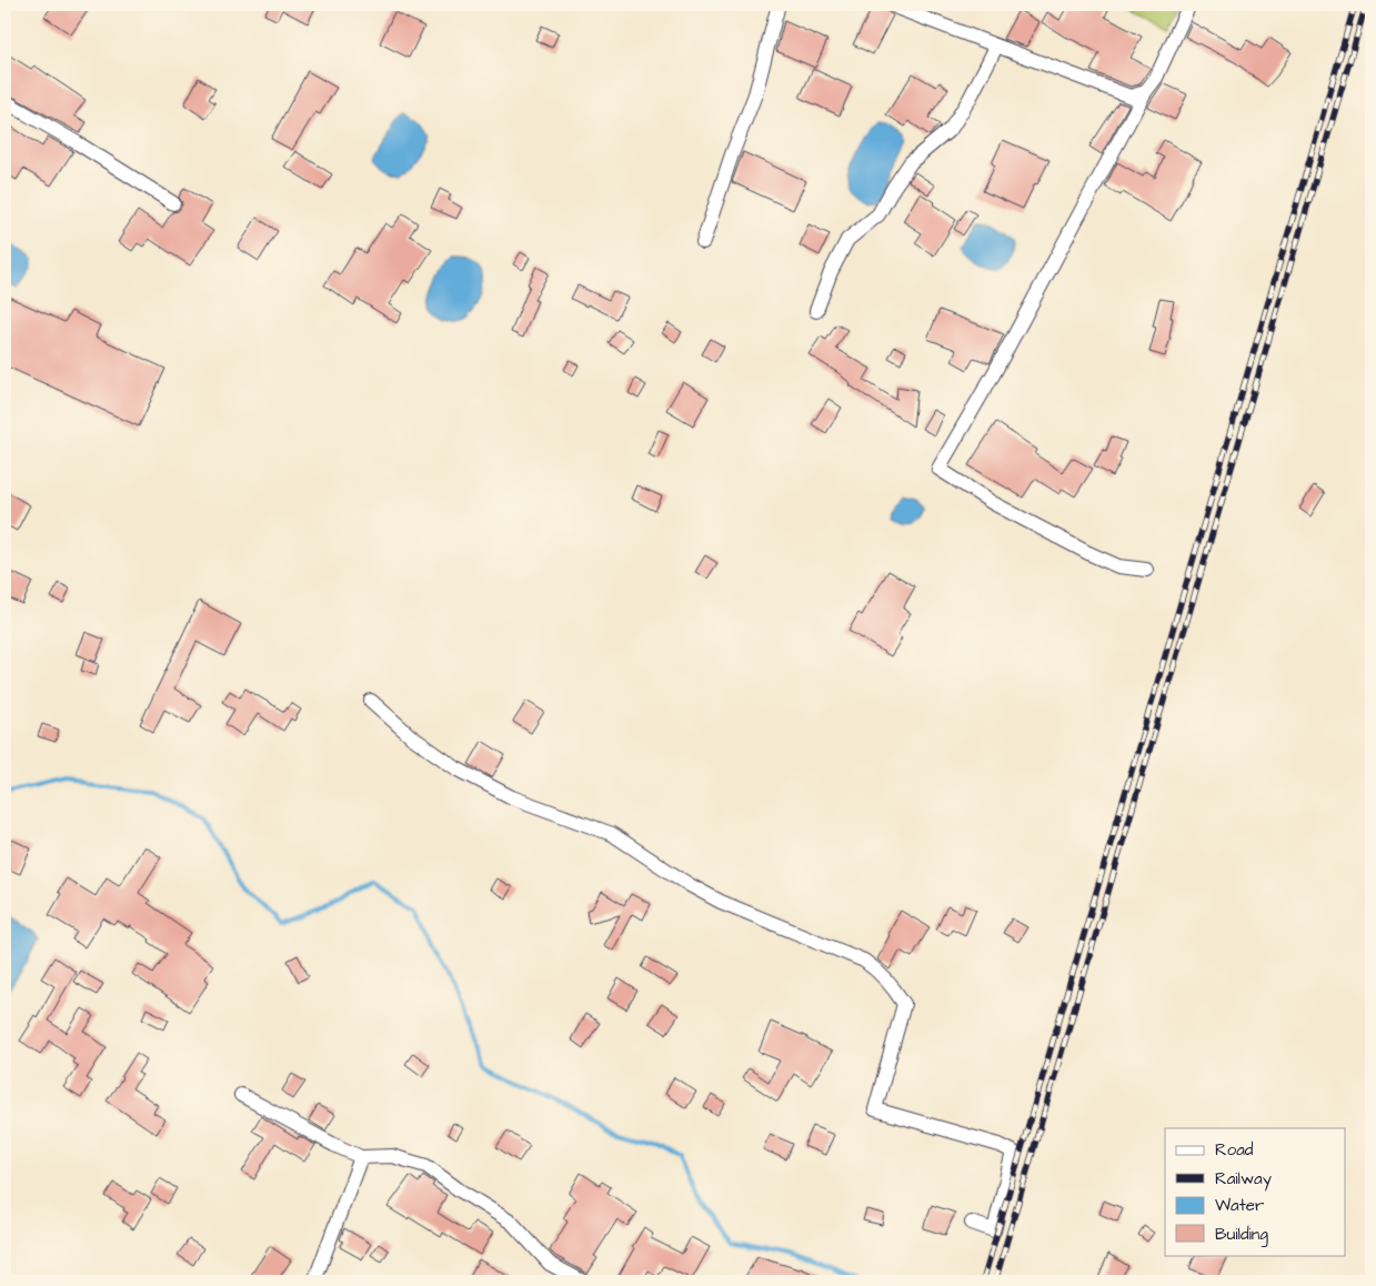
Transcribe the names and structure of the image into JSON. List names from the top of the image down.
{
  "legend": [
    "Road",
    "Railway",
    "Water",
    "Building"
  ]
}
